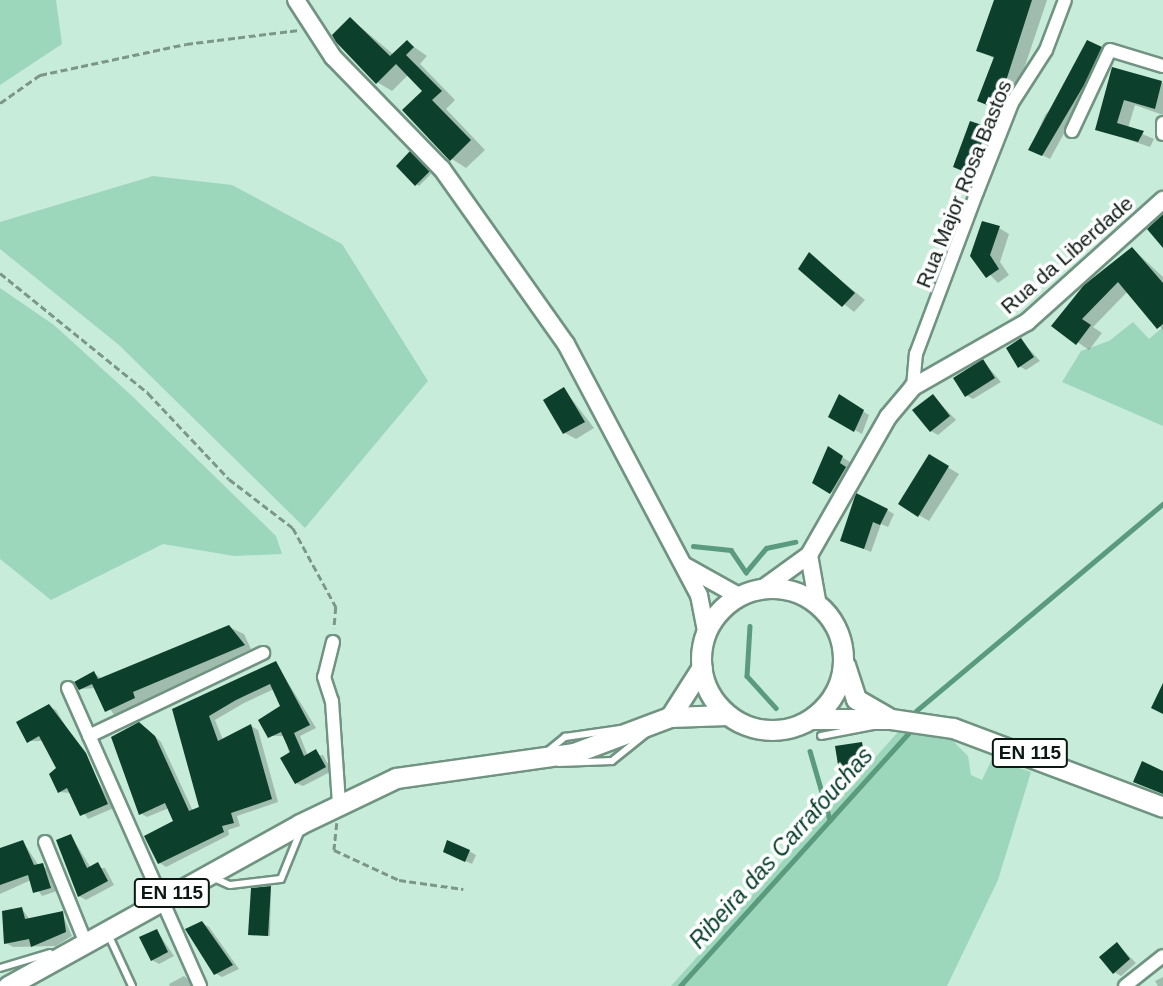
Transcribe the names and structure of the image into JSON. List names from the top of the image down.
{
  "streets": {
    "main road": ["EN 115"],
    "street": ["Rua Major Rosa Bastos", "Rua da Liberdade"]
  },
  "crossings": [
    ["Rua Major Rosa Bastos", "Rua da Liberdade"],
    ["Rua da Liberdade", "EN 115"]
  ],
  "water": ["Ribeira das Carrafouchas"]
}
